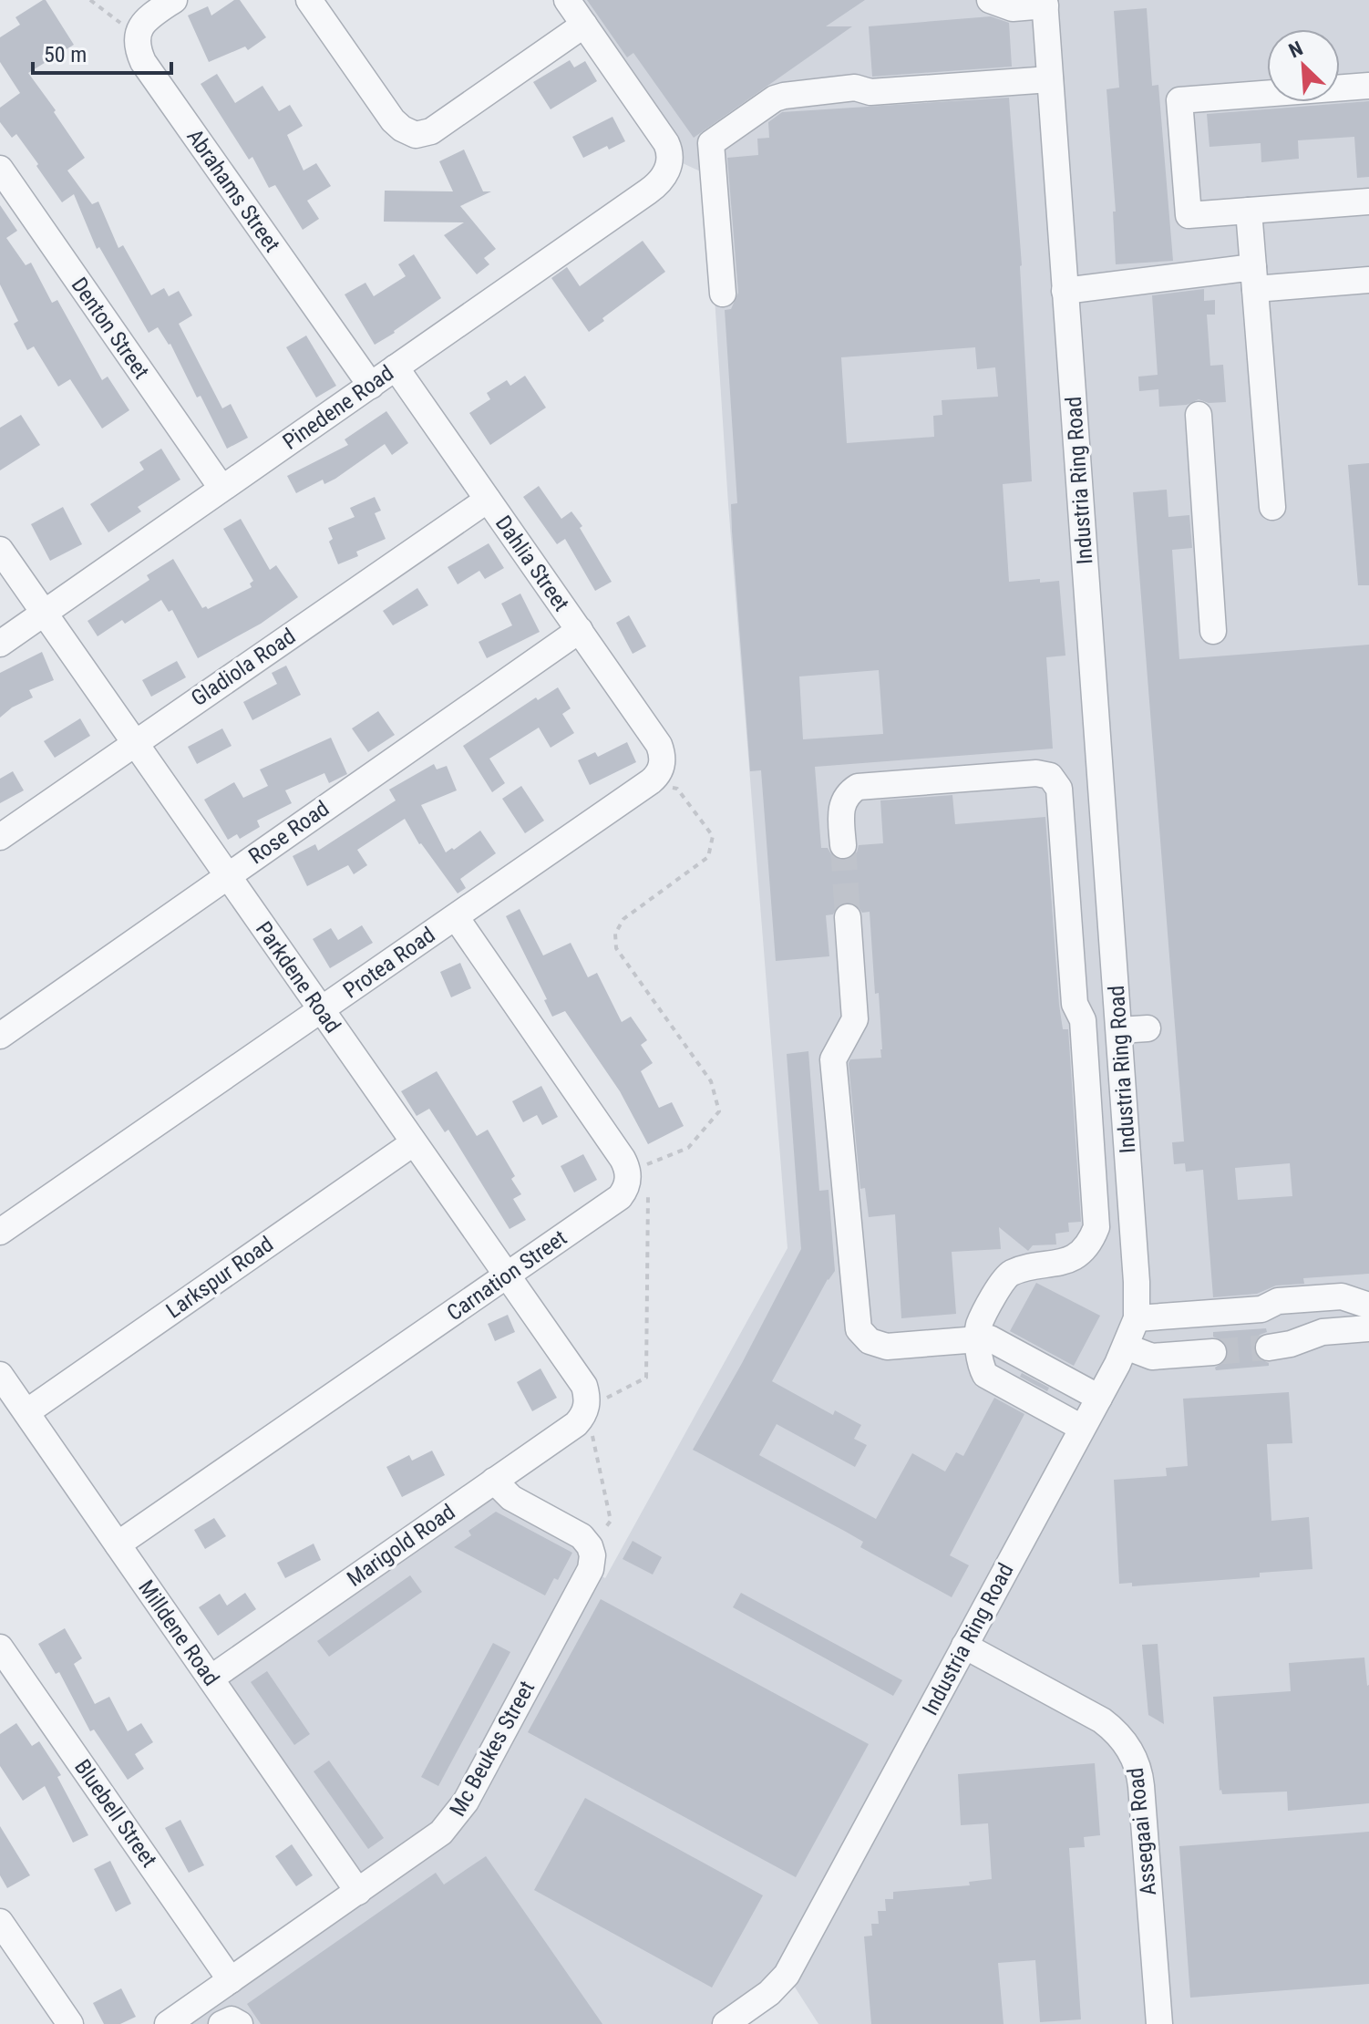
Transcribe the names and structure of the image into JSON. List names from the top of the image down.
{
  "streets": {
    "street": [
      "Abrahams Street",
      "Denton Street",
      "Pinedene Road",
      "Industria Ring Road",
      "Dahlia Street",
      "Gladiola Road",
      "Rose Road",
      "Protea Road",
      "Parkdene Road",
      "Carnation Street",
      "Larkspur Road",
      "Marigold Road",
      "Milldene Road",
      "Mc Beukes Street",
      "Bluebell Street",
      "Assegaai Road"
    ]
  },
  "crossings": [
    ["Abrahams Street", "Pinedene Road"],
    ["Denton Street", "Pinedene Road"],
    ["Pinedene Road", "Dahlia Street"],
    ["Pinedene Road", "Parkdene Road"],
    ["Industria Ring Road", "Assegaai Road"],
    ["Dahlia Street", "Gladiola Road"],
    ["Dahlia Street", "Rose Road"],
    ["Dahlia Street", "Protea Road"],
    ["Gladiola Road", "Parkdene Road"],
    ["Rose Road", "Parkdene Road"],
    ["Protea Road", "Parkdene Road"],
    ["Parkdene Road", "Carnation Street"],
    ["Parkdene Road", "Larkspur Road"],
    ["Parkdene Road", "Marigold Road"],
    ["Carnation Street", "Milldene Road"],
    ["Larkspur Road", "Milldene Road"],
    ["Marigold Road", "Milldene Road"],
    ["Milldene Road", "Mc Beukes Street"],
    ["Mc Beukes Street", "Bluebell Street"]
  ],
  "scale_bar": "50 m",
  "north": "top left"
}
